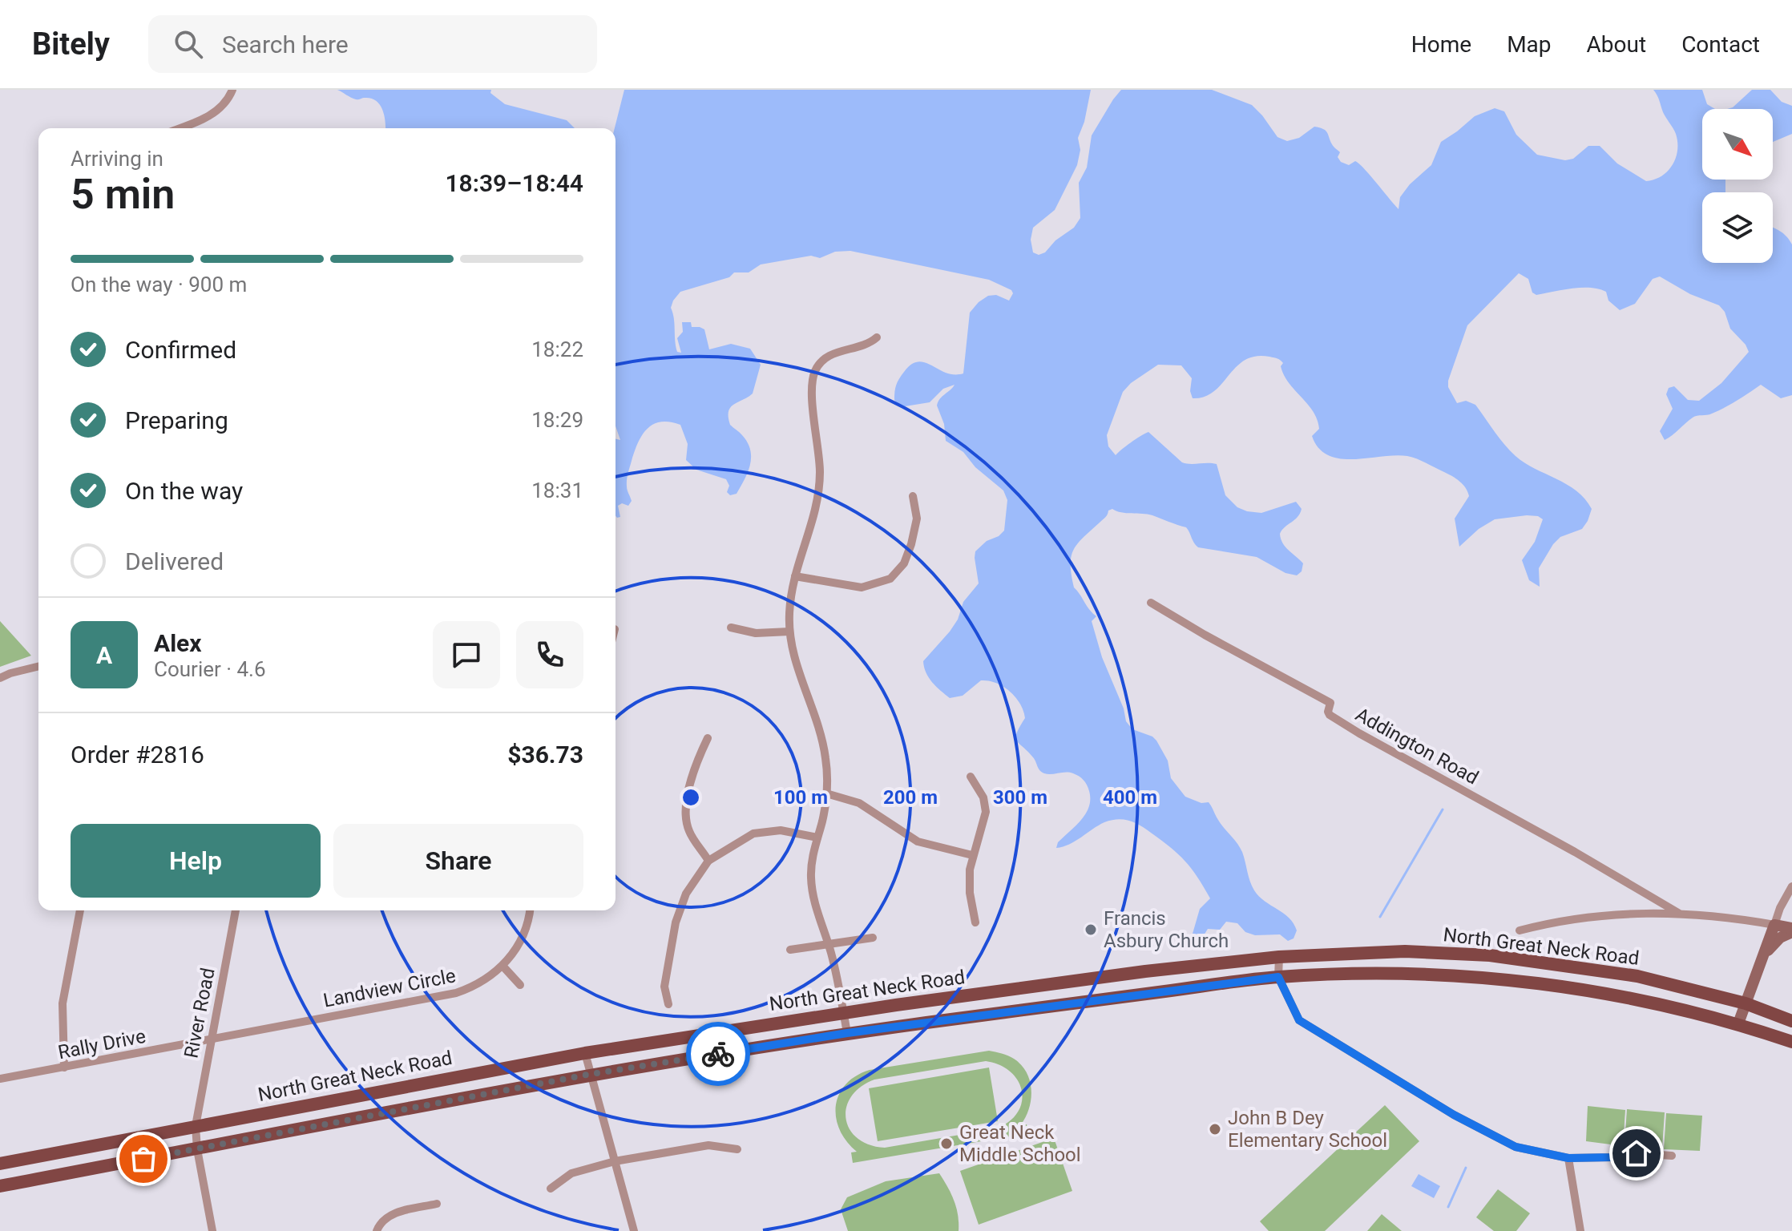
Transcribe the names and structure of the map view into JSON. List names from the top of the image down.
{
  "streets": {
    "main road": ["North Great Neck Road"],
    "street": [
      "Addington Road",
      "Landview Circle",
      "River Road",
      "Rally Drive"
    ]
  },
  "crossings": [
    ["North Great Neck Road", "River Road"],
    ["Landview Circle", "River Road"],
    ["Landview Circle", "Rally Drive"],
    ["River Road", "Rally Drive"]
  ],
  "places": ["Francis Asbury Church", "John B Dey Elementary School", "Great Neck Middle School"],
  "north": "bottom right",
  "page": {
    "header": "Bitely",
    "search": "Search here",
    "nav": [
      "Home",
      "Map",
      "About",
      "Contact"
    ],
    "heading": ["5 min", "Arriving in", "18:39–18:44"],
    "panel": [
      "Alex",
      "Courier · 4.6",
      "Order #2816",
      "$36.73"
    ],
    "bar": "On the way · 900 m",
    "list": [
      ["Confirmed", "18:22"],
      ["Preparing", "18:29"],
      ["On the way", "18:31"],
      "Delivered"
    ],
    "round": "A",
    "buttons": ["Help", "Share"]
  },
  "rings": [
    "100 m",
    "200 m",
    "300 m",
    "400 m"
  ]
}
